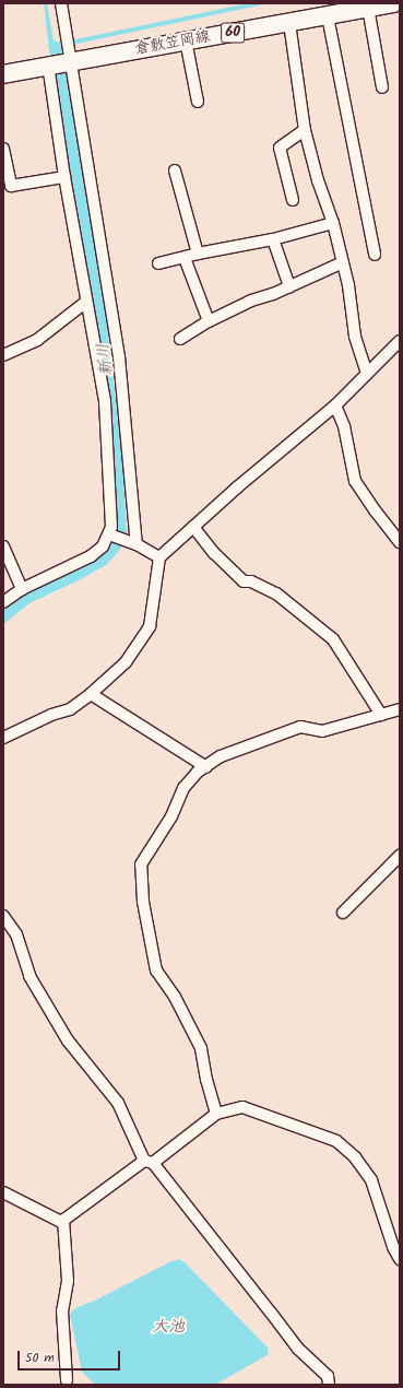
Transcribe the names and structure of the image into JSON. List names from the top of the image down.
{
  "streets": {
    "main road": ["60", "倉敷笠岡線"]
  },
  "water": ["新川", "大池"],
  "scale_bar": "50 m"
}
